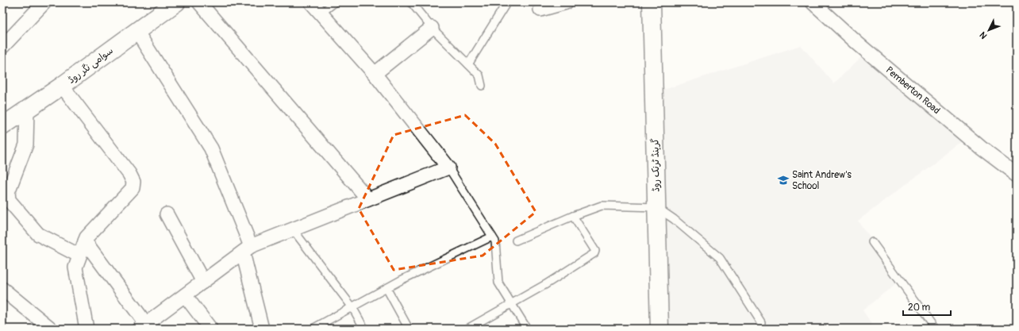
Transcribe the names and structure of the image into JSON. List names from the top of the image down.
{
  "streets": {
    "main road": ["سوامی نگر روڈ", "گرینڈ ٹرنک روڈ"],
    "street": ["Pemberton Road"]
  },
  "places": {
    "school or university": ["Saint Andrew's School"]
  },
  "scale_bar": "20 m",
  "north": "bottom left"
}
